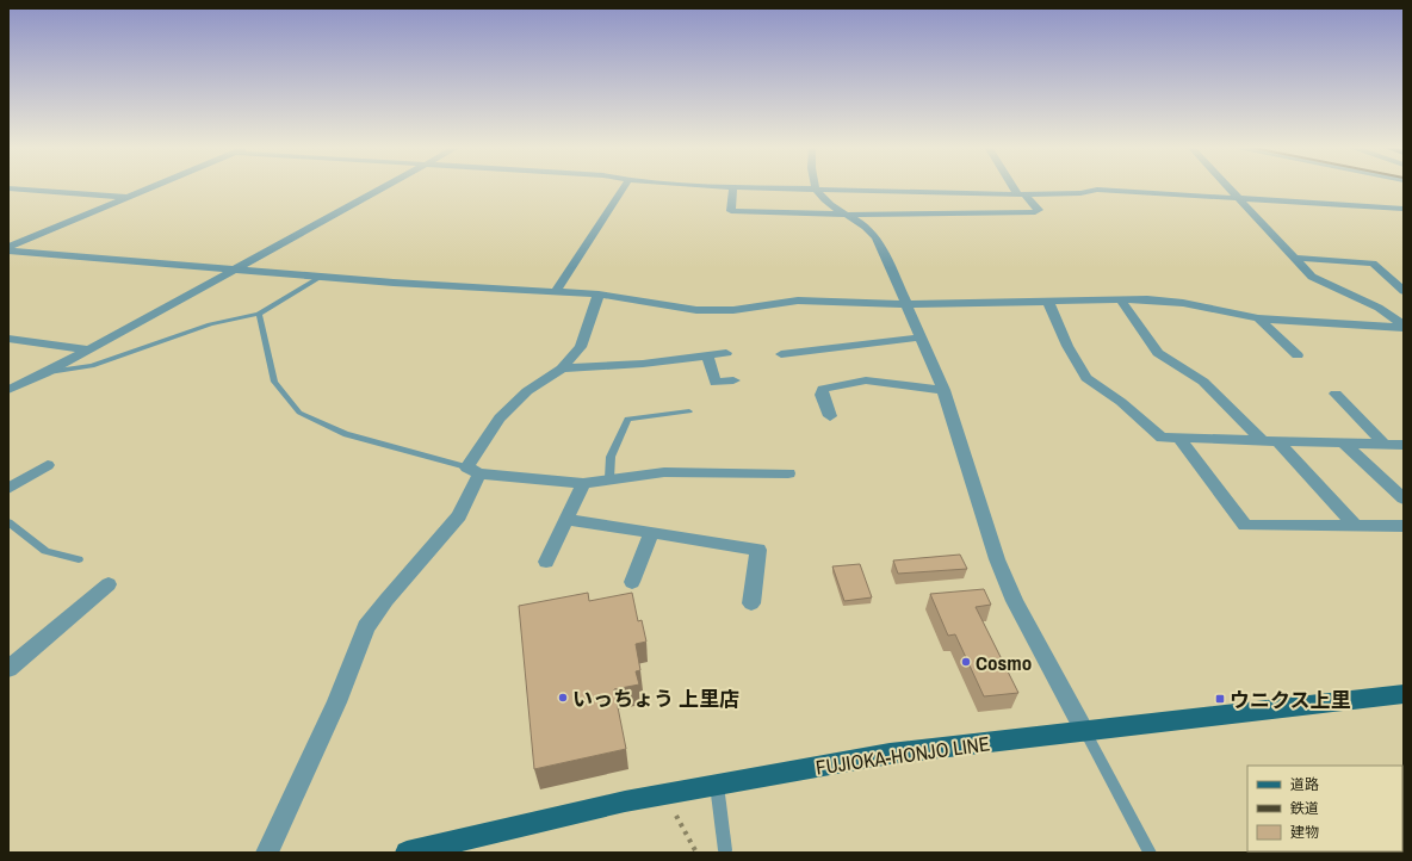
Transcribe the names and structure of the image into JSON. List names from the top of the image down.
{
  "streets": {
    "main road": ["FUJIOKA-HONJO LINE"]
  },
  "places": {
    "other": ["Cosmo", "いっちょう 上里店"],
    "transit": ["ウニクス上里"]
  },
  "legend": ["道路", "鉄道", "建物"]
}
